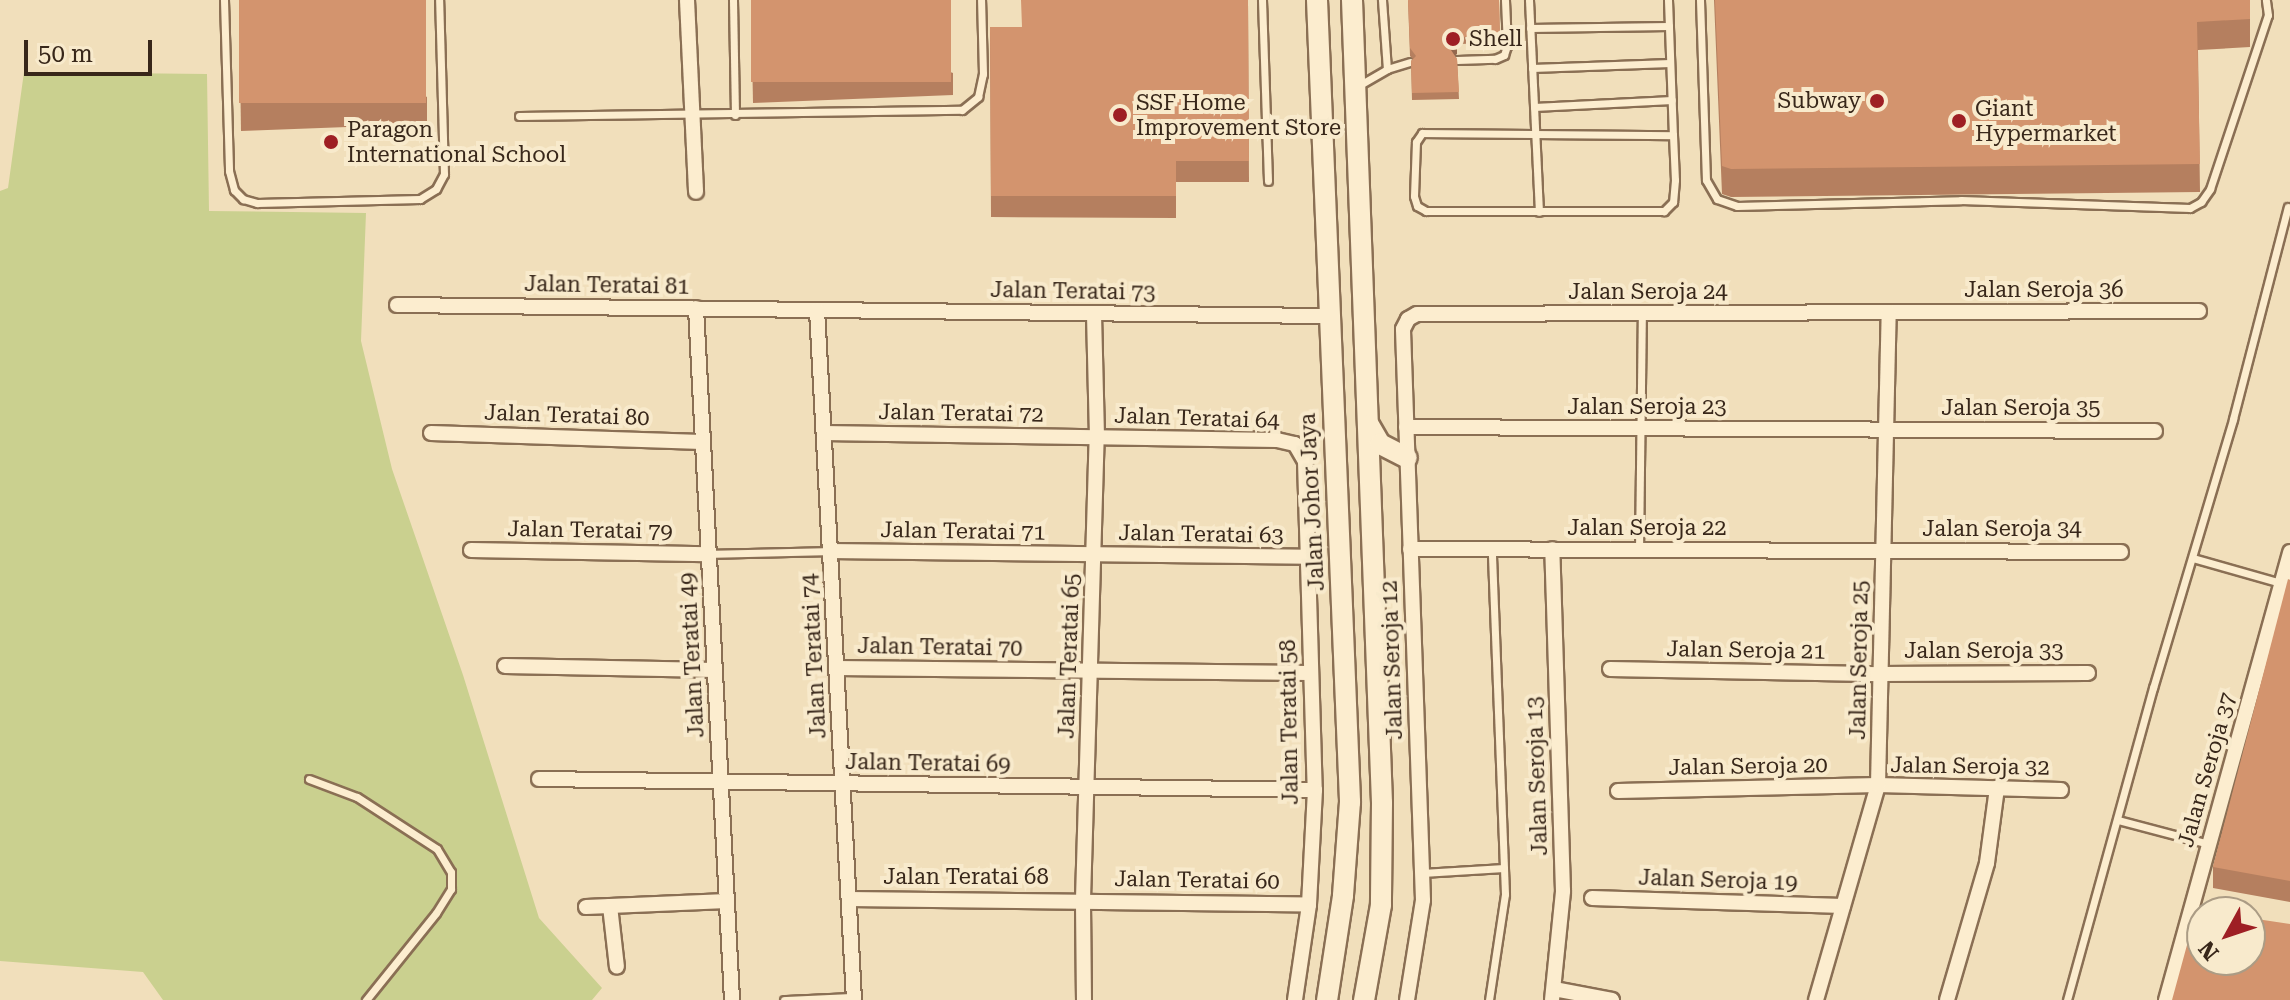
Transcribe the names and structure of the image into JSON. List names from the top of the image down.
{
  "streets": {
    "main road": ["Jalan Johor Jaya"],
    "street": [
      "Jalan Teratai 81",
      "Jalan Seroja 36",
      "Jalan Teratai 73",
      "Jalan Seroja 24",
      "Jalan Seroja 23",
      "Jalan Seroja 35",
      "Jalan Teratai 72",
      "Jalan Teratai 80",
      "Jalan Teratai 64",
      "Jalan Seroja 22",
      "Jalan Seroja 34",
      "Jalan Teratai 79",
      "Jalan Teratai 71",
      "Jalan Teratai 63",
      "Jalan Teratai 70",
      "Jalan Seroja 21",
      "Jalan Seroja 33",
      "Jalan Teratai 49",
      "Jalan Teratai 74",
      "Jalan Teratai 65",
      "Jalan Seroja 12",
      "Jalan Seroja 25",
      "Jalan Teratai 58",
      "Jalan Teratai 69",
      "Jalan Seroja 20",
      "Jalan Seroja 32",
      "Jalan Seroja 37",
      "Jalan Seroja 13",
      "Jalan Teratai 68",
      "Jalan Teratai 60",
      "Jalan Seroja 19"
    ]
  },
  "crossings": [
    ["Jalan Teratai 81", "Jalan Teratai 73"],
    ["Jalan Teratai 81", "Jalan Teratai 49"],
    ["Jalan Teratai 81", "Jalan Teratai 74"],
    ["Jalan Seroja 36", "Jalan Seroja 24"],
    ["Jalan Seroja 36", "Jalan Seroja 25"],
    ["Jalan Teratai 73", "Jalan Johor Jaya"],
    ["Jalan Teratai 73", "Jalan Teratai 74"],
    ["Jalan Teratai 73", "Jalan Teratai 65"],
    ["Jalan Seroja 24", "Jalan Seroja 12"],
    ["Jalan Seroja 24", "Jalan Seroja 25"],
    ["Jalan Seroja 23", "Jalan Seroja 35"],
    ["Jalan Seroja 23", "Jalan Seroja 12"],
    ["Jalan Seroja 23", "Jalan Seroja 25"],
    ["Jalan Seroja 35", "Jalan Seroja 25"],
    ["Jalan Teratai 72", "Jalan Teratai 64"],
    ["Jalan Teratai 72", "Jalan Teratai 74"],
    ["Jalan Teratai 72", "Jalan Teratai 65"],
    ["Jalan Teratai 80", "Jalan Teratai 49"],
    ["Jalan Teratai 64", "Jalan Teratai 65"],
    ["Jalan Teratai 64", "Jalan Teratai 58"],
    ["Jalan Seroja 22", "Jalan Seroja 34"],
    ["Jalan Seroja 22", "Jalan Seroja 12"],
    ["Jalan Seroja 22", "Jalan Seroja 25"],
    ["Jalan Seroja 22", "Jalan Seroja 13"],
    ["Jalan Seroja 34", "Jalan Seroja 25"],
    ["Jalan Teratai 79", "Jalan Teratai 49"],
    ["Jalan Teratai 71", "Jalan Teratai 63"],
    ["Jalan Teratai 71", "Jalan Teratai 74"],
    ["Jalan Teratai 71", "Jalan Teratai 65"],
    ["Jalan Teratai 63", "Jalan Teratai 65"],
    ["Jalan Teratai 63", "Jalan Teratai 58"],
    ["Jalan Teratai 70", "Jalan Teratai 74"],
    ["Jalan Teratai 70", "Jalan Teratai 65"],
    ["Jalan Teratai 70", "Jalan Teratai 58"],
    ["Jalan Seroja 21", "Jalan Seroja 33"],
    ["Jalan Seroja 21", "Jalan Seroja 25"],
    ["Jalan Seroja 33", "Jalan Seroja 25"],
    ["Jalan Teratai 49", "Jalan Teratai 69"],
    ["Jalan Teratai 74", "Jalan Teratai 69"],
    ["Jalan Teratai 74", "Jalan Teratai 68"],
    ["Jalan Teratai 65", "Jalan Teratai 69"],
    ["Jalan Teratai 65", "Jalan Teratai 68"],
    ["Jalan Teratai 65", "Jalan Teratai 60"],
    ["Jalan Seroja 25", "Jalan Seroja 20"],
    ["Jalan Seroja 25", "Jalan Seroja 32"],
    ["Jalan Seroja 25", "Jalan Seroja 19"],
    ["Jalan Teratai 58", "Jalan Teratai 69"],
    ["Jalan Teratai 58", "Jalan Teratai 60"],
    ["Jalan Seroja 20", "Jalan Seroja 32"],
    ["Jalan Teratai 68", "Jalan Teratai 60"]
  ],
  "places": [
    "Shell",
    "Subway",
    "SSF Home Improvement Store",
    "Giant Hypermarket",
    "Paragon International School"
  ],
  "scale_bar": "50 m",
  "north": "bottom left"
}
